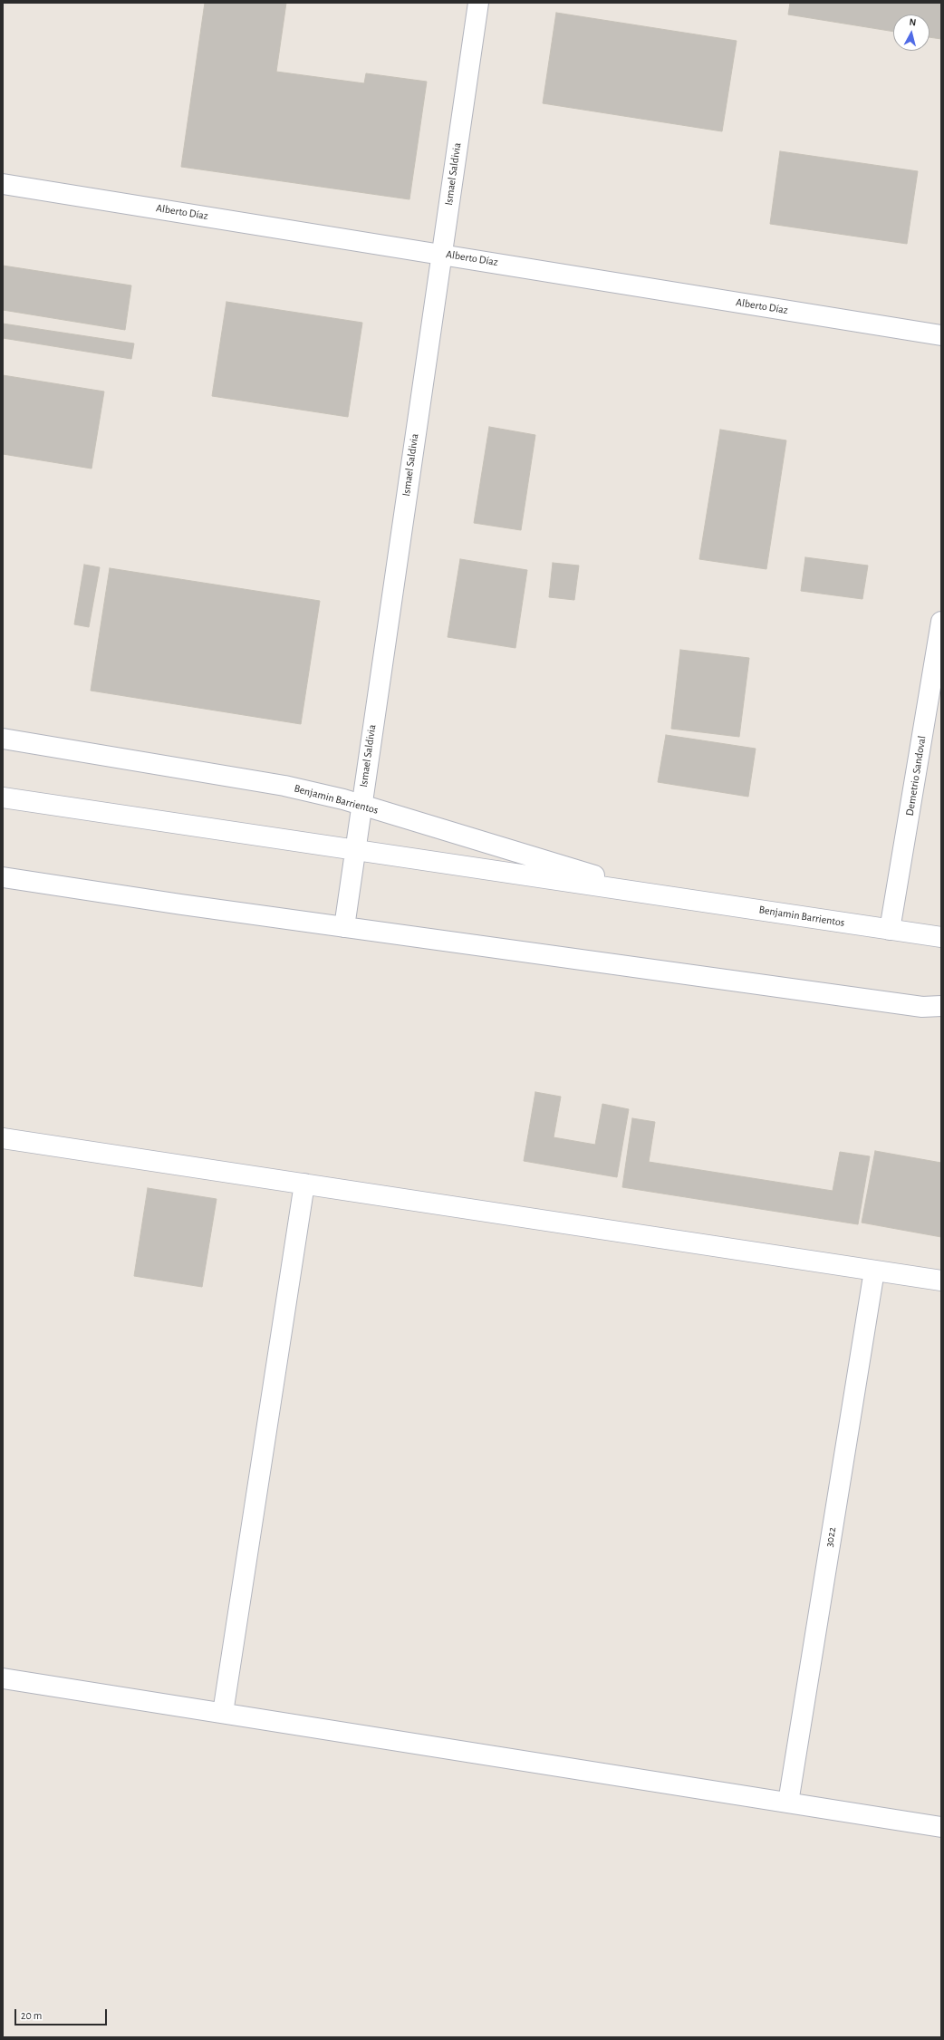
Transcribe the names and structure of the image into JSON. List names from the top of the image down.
{
  "streets": {
    "street": [
      "Ismael Saldivia",
      "Alberto Díaz",
      "Demetrio Sandoval",
      "Benjamin Barrientos",
      "3022"
    ]
  },
  "crossings": [
    ["Ismael Saldivia", "Alberto Díaz"],
    ["Ismael Saldivia", "Benjamin Barrientos"],
    ["Demetrio Sandoval", "Benjamin Barrientos"]
  ],
  "scale_bar": "20 m",
  "north": "top"
}
